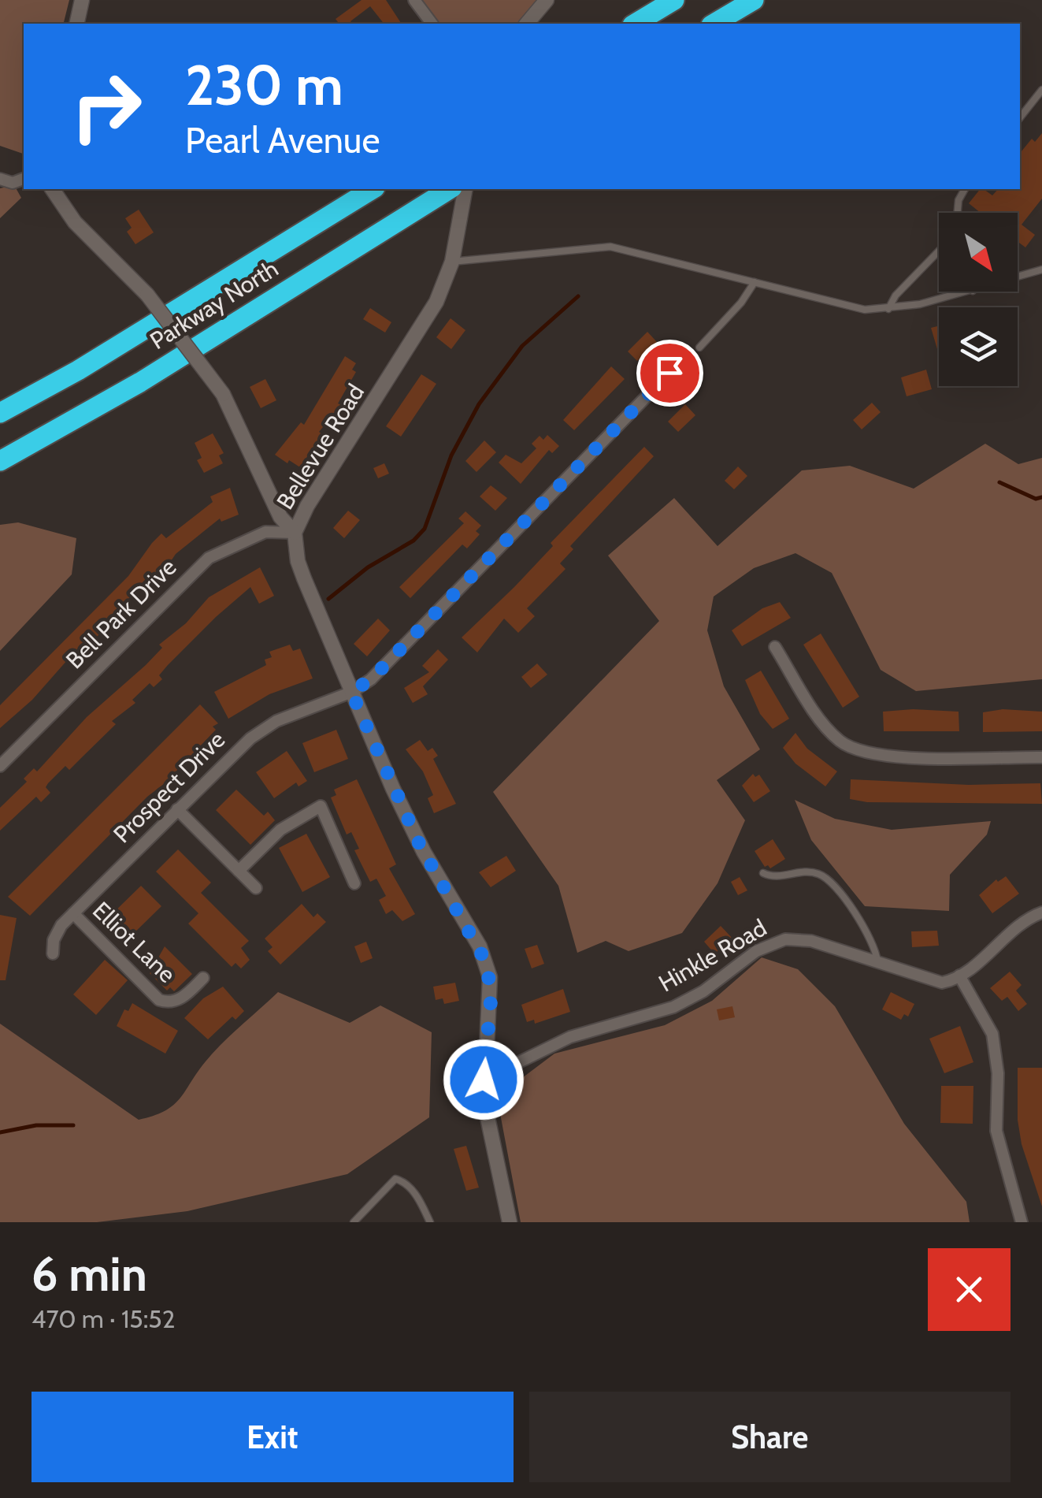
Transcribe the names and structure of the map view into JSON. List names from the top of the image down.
{
  "streets": {
    "highway": ["Parkway North"],
    "street": [
      "Bellevue Road",
      "Bell Park Drive",
      "Prospect Drive",
      "Elliot Lane",
      "Hinkle Road"
    ]
  },
  "crossings": [
    ["Bellevue Road", "Bell Park Drive"],
    ["Bellevue Road", "Prospect Drive"],
    ["Bellevue Road", "Hinkle Road"],
    ["Prospect Drive", "Elliot Lane"]
  ],
  "north": "bottom right",
  "page": {
    "turn": ["230 m", "Pearl Avenue"],
    "heading": ["6 min", "470 m · 15:52"],
    "buttons": ["Exit", "Share"]
  }
}
